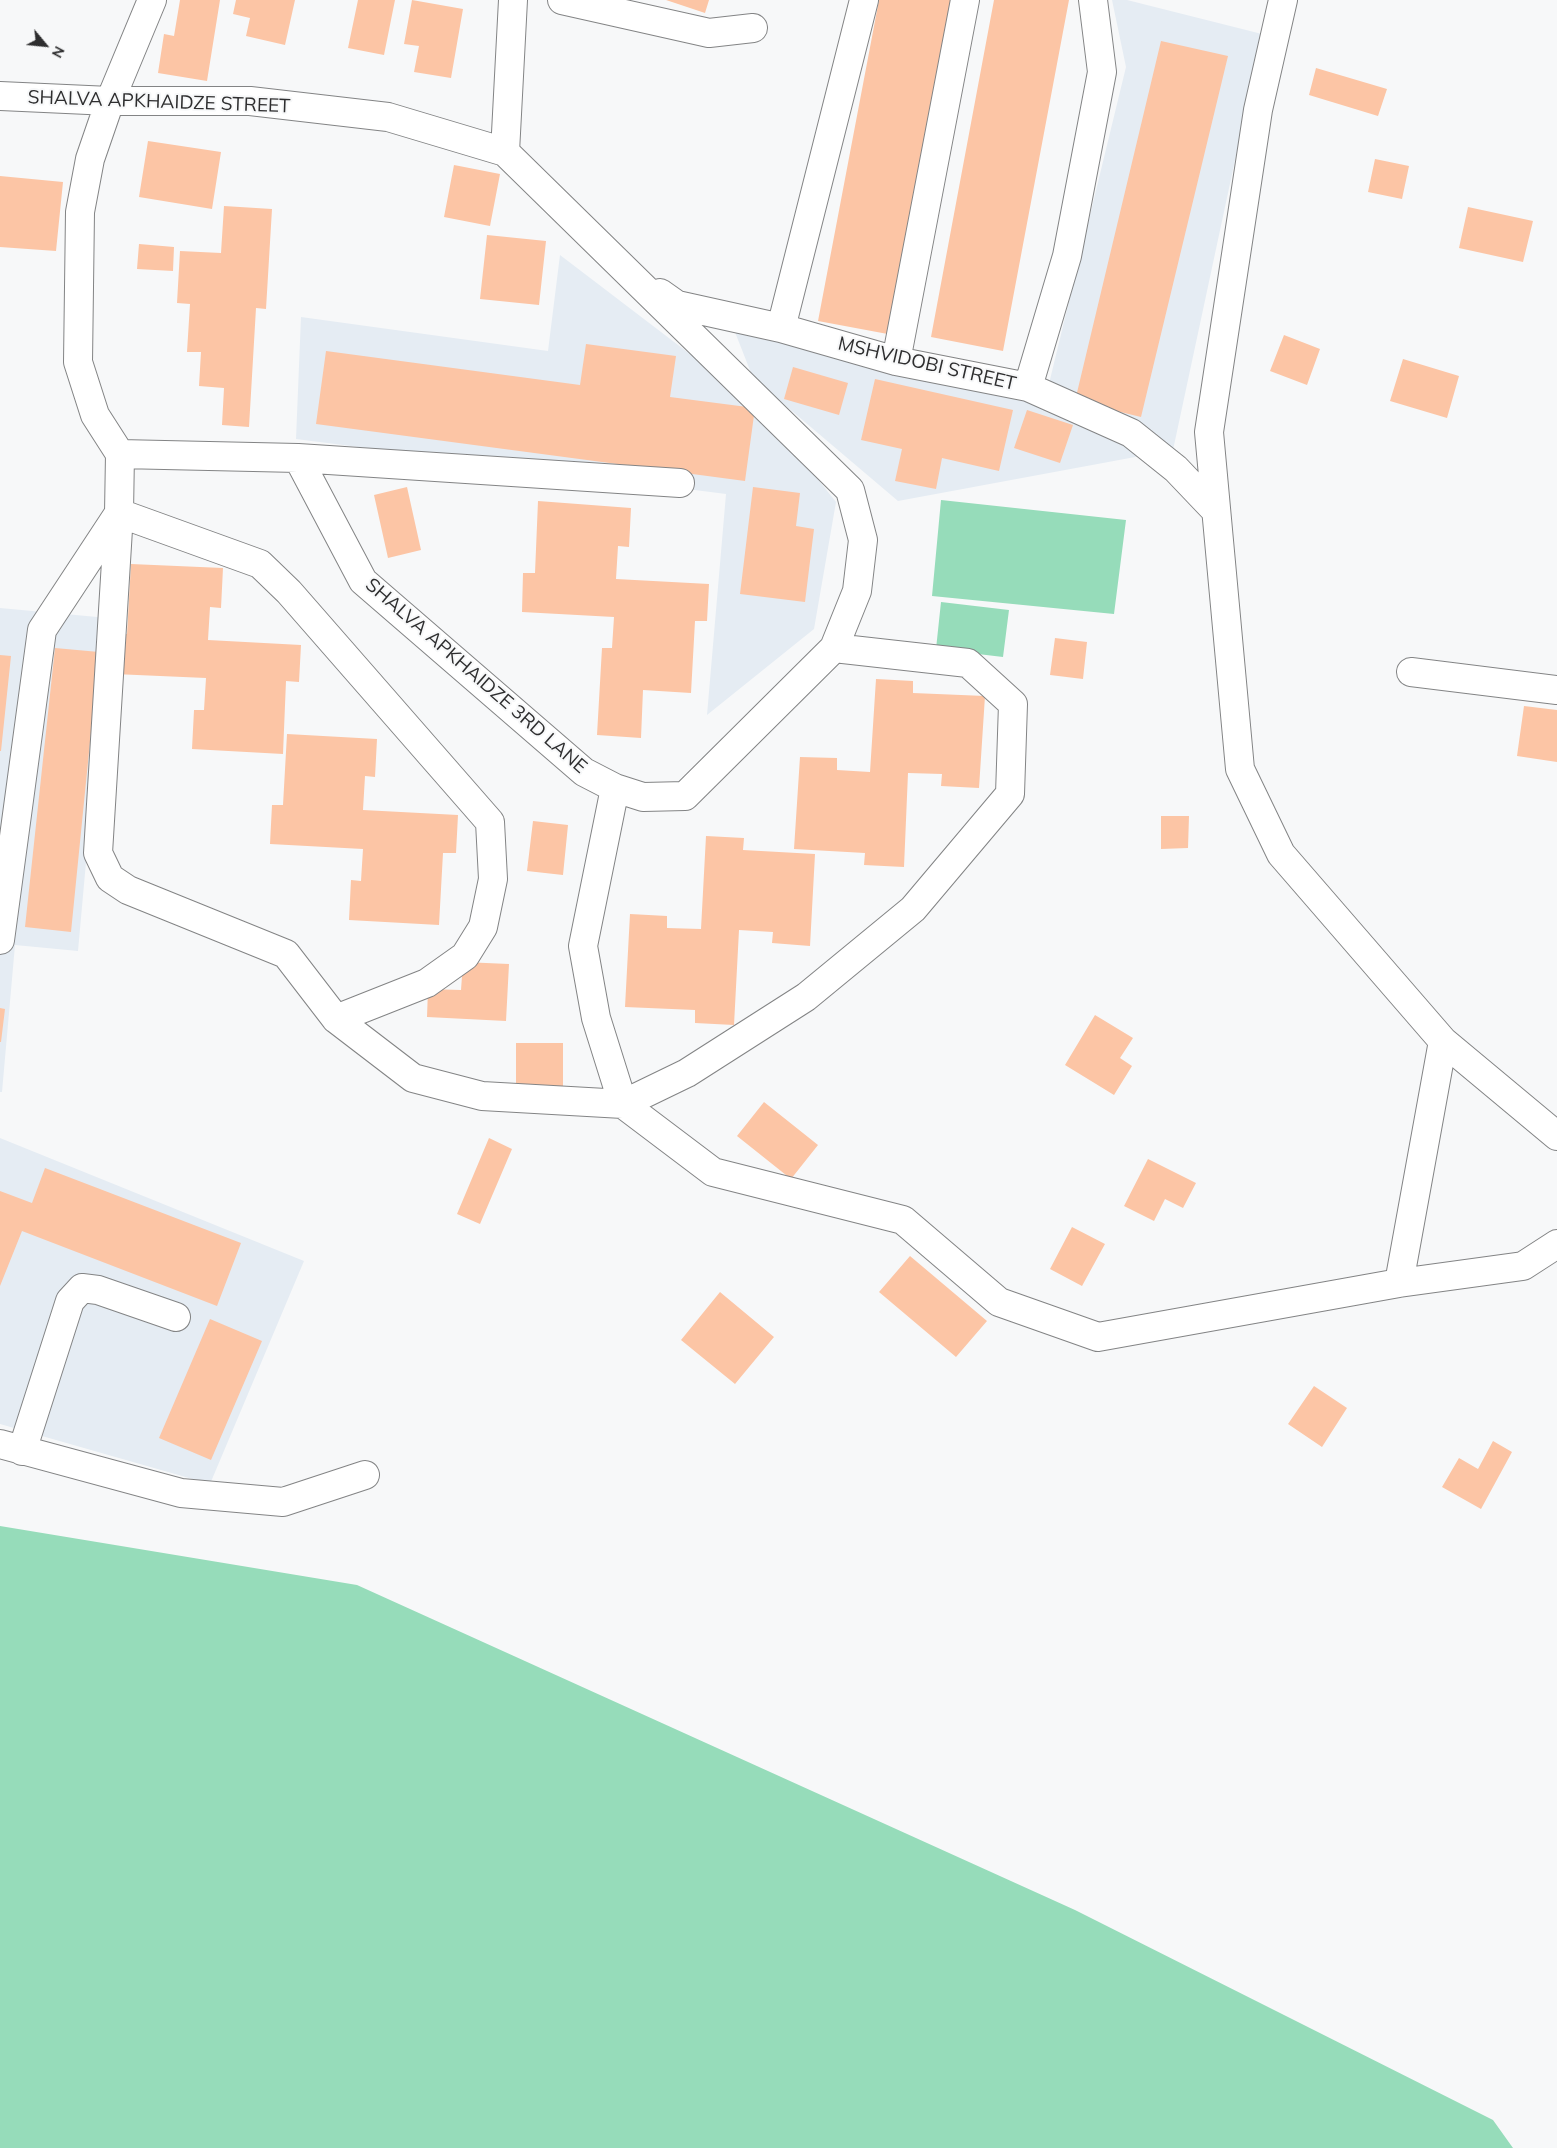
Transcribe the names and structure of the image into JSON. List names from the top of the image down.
{
  "streets": {
    "street": ["SHALVA APKHAIDZE STREET", "MSHVIDOBI STREET", "SHALVA APKHAIDZE 3RD LANE"]
  },
  "crossings": [
    ["SHALVA APKHAIDZE STREET", "MSHVIDOBI STREET"],
    ["SHALVA APKHAIDZE STREET", "SHALVA APKHAIDZE 3RD LANE"],
    ["MSHVIDOBI STREET", "SHALVA APKHAIDZE 3RD LANE"]
  ],
  "north": "bottom right"
}
